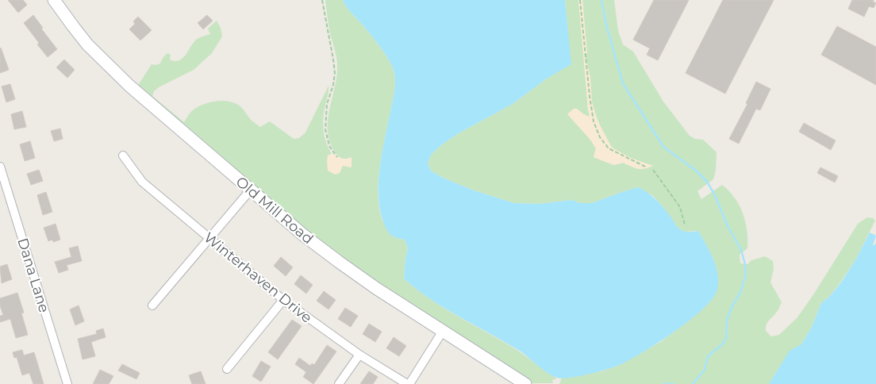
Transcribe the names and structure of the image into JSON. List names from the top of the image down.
{
  "streets": {
    "street": ["Old Mill Road", "Dana Lane", "Winterhaven Drive"]
  }
}
